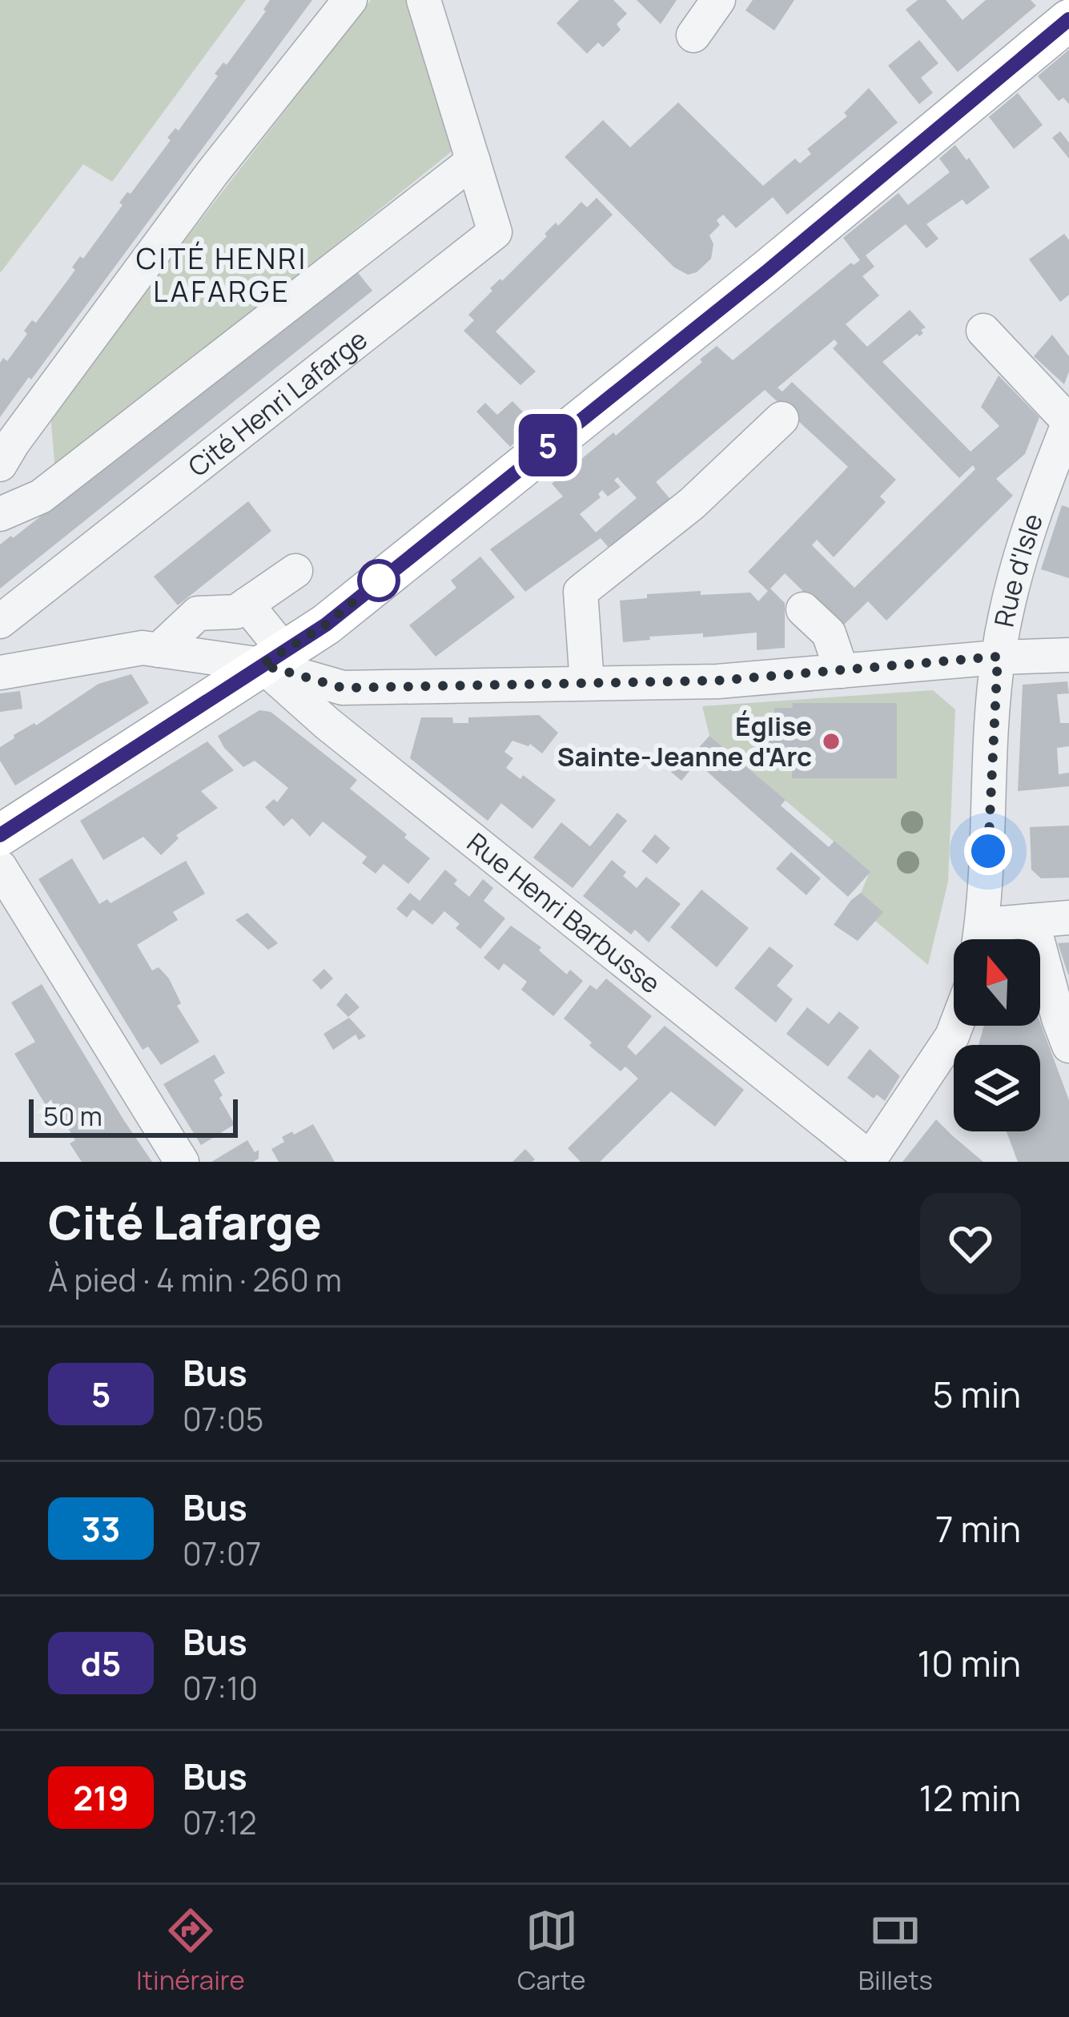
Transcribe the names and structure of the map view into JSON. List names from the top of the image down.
{
  "streets": {
    "street": ["Cité Henri Lafarge", "Rue d'Isle", "Rue Henri Barbusse"]
  },
  "districts": ["CITÉ HENRI LAFARGE"],
  "places": ["Église Sainte-Jeanne d'Arc"],
  "lines": ["bus line 5"],
  "scale_bar": "50 m",
  "north": "top",
  "page": {
    "on_map": "5",
    "scale": "50 m",
    "heading": ["Cité Lafarge", "À pied · 4 min · 260 m"],
    "list": [
      {
        "mark": "5",
        "name": "Bus",
        "note": "07:05",
        "value": "5 min"
      },
      {
        "mark": "33",
        "name": "Bus",
        "note": "07:07",
        "value": "7 min"
      },
      {
        "mark": "d5",
        "name": "Bus",
        "note": "07:10",
        "value": "10 min"
      },
      {
        "mark": "219",
        "name": "Bus",
        "note": "07:12",
        "value": "12 min"
      }
    ],
    "tabs": ["Itinéraire", "Carte", "Billets"]
  }
}
